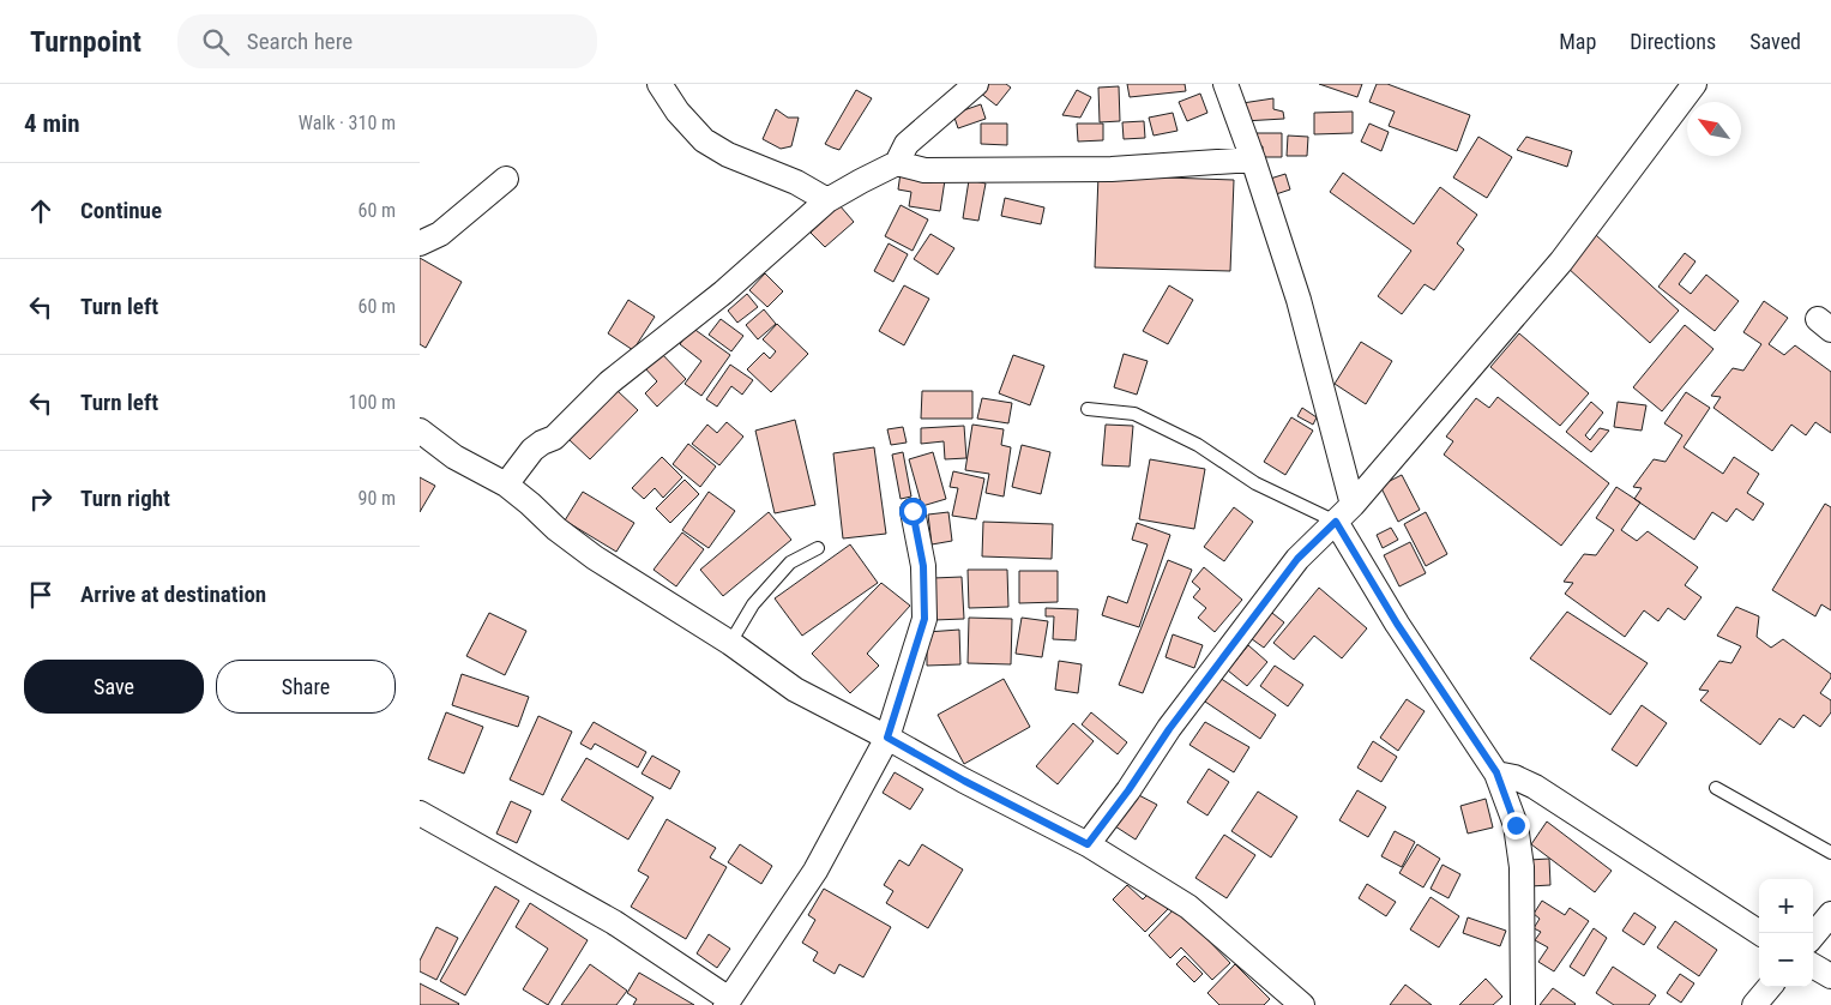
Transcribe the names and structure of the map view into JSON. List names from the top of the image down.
{
  "north": "top left",
  "page": {
    "header": "Turnpoint",
    "search": "Search here",
    "nav": ["Map", "Directions", "Saved"],
    "heading": ["4 min", "Walk · 310 m"],
    "list": [
      ["Continue", "60 m"],
      ["Turn left", "60 m"],
      ["Turn left", "100 m"],
      ["Turn right", "90 m"],
      "Arrive at destination"
    ],
    "buttons": ["Save", "Share"],
    "map_buttons": ["+", "−"]
  }
}
